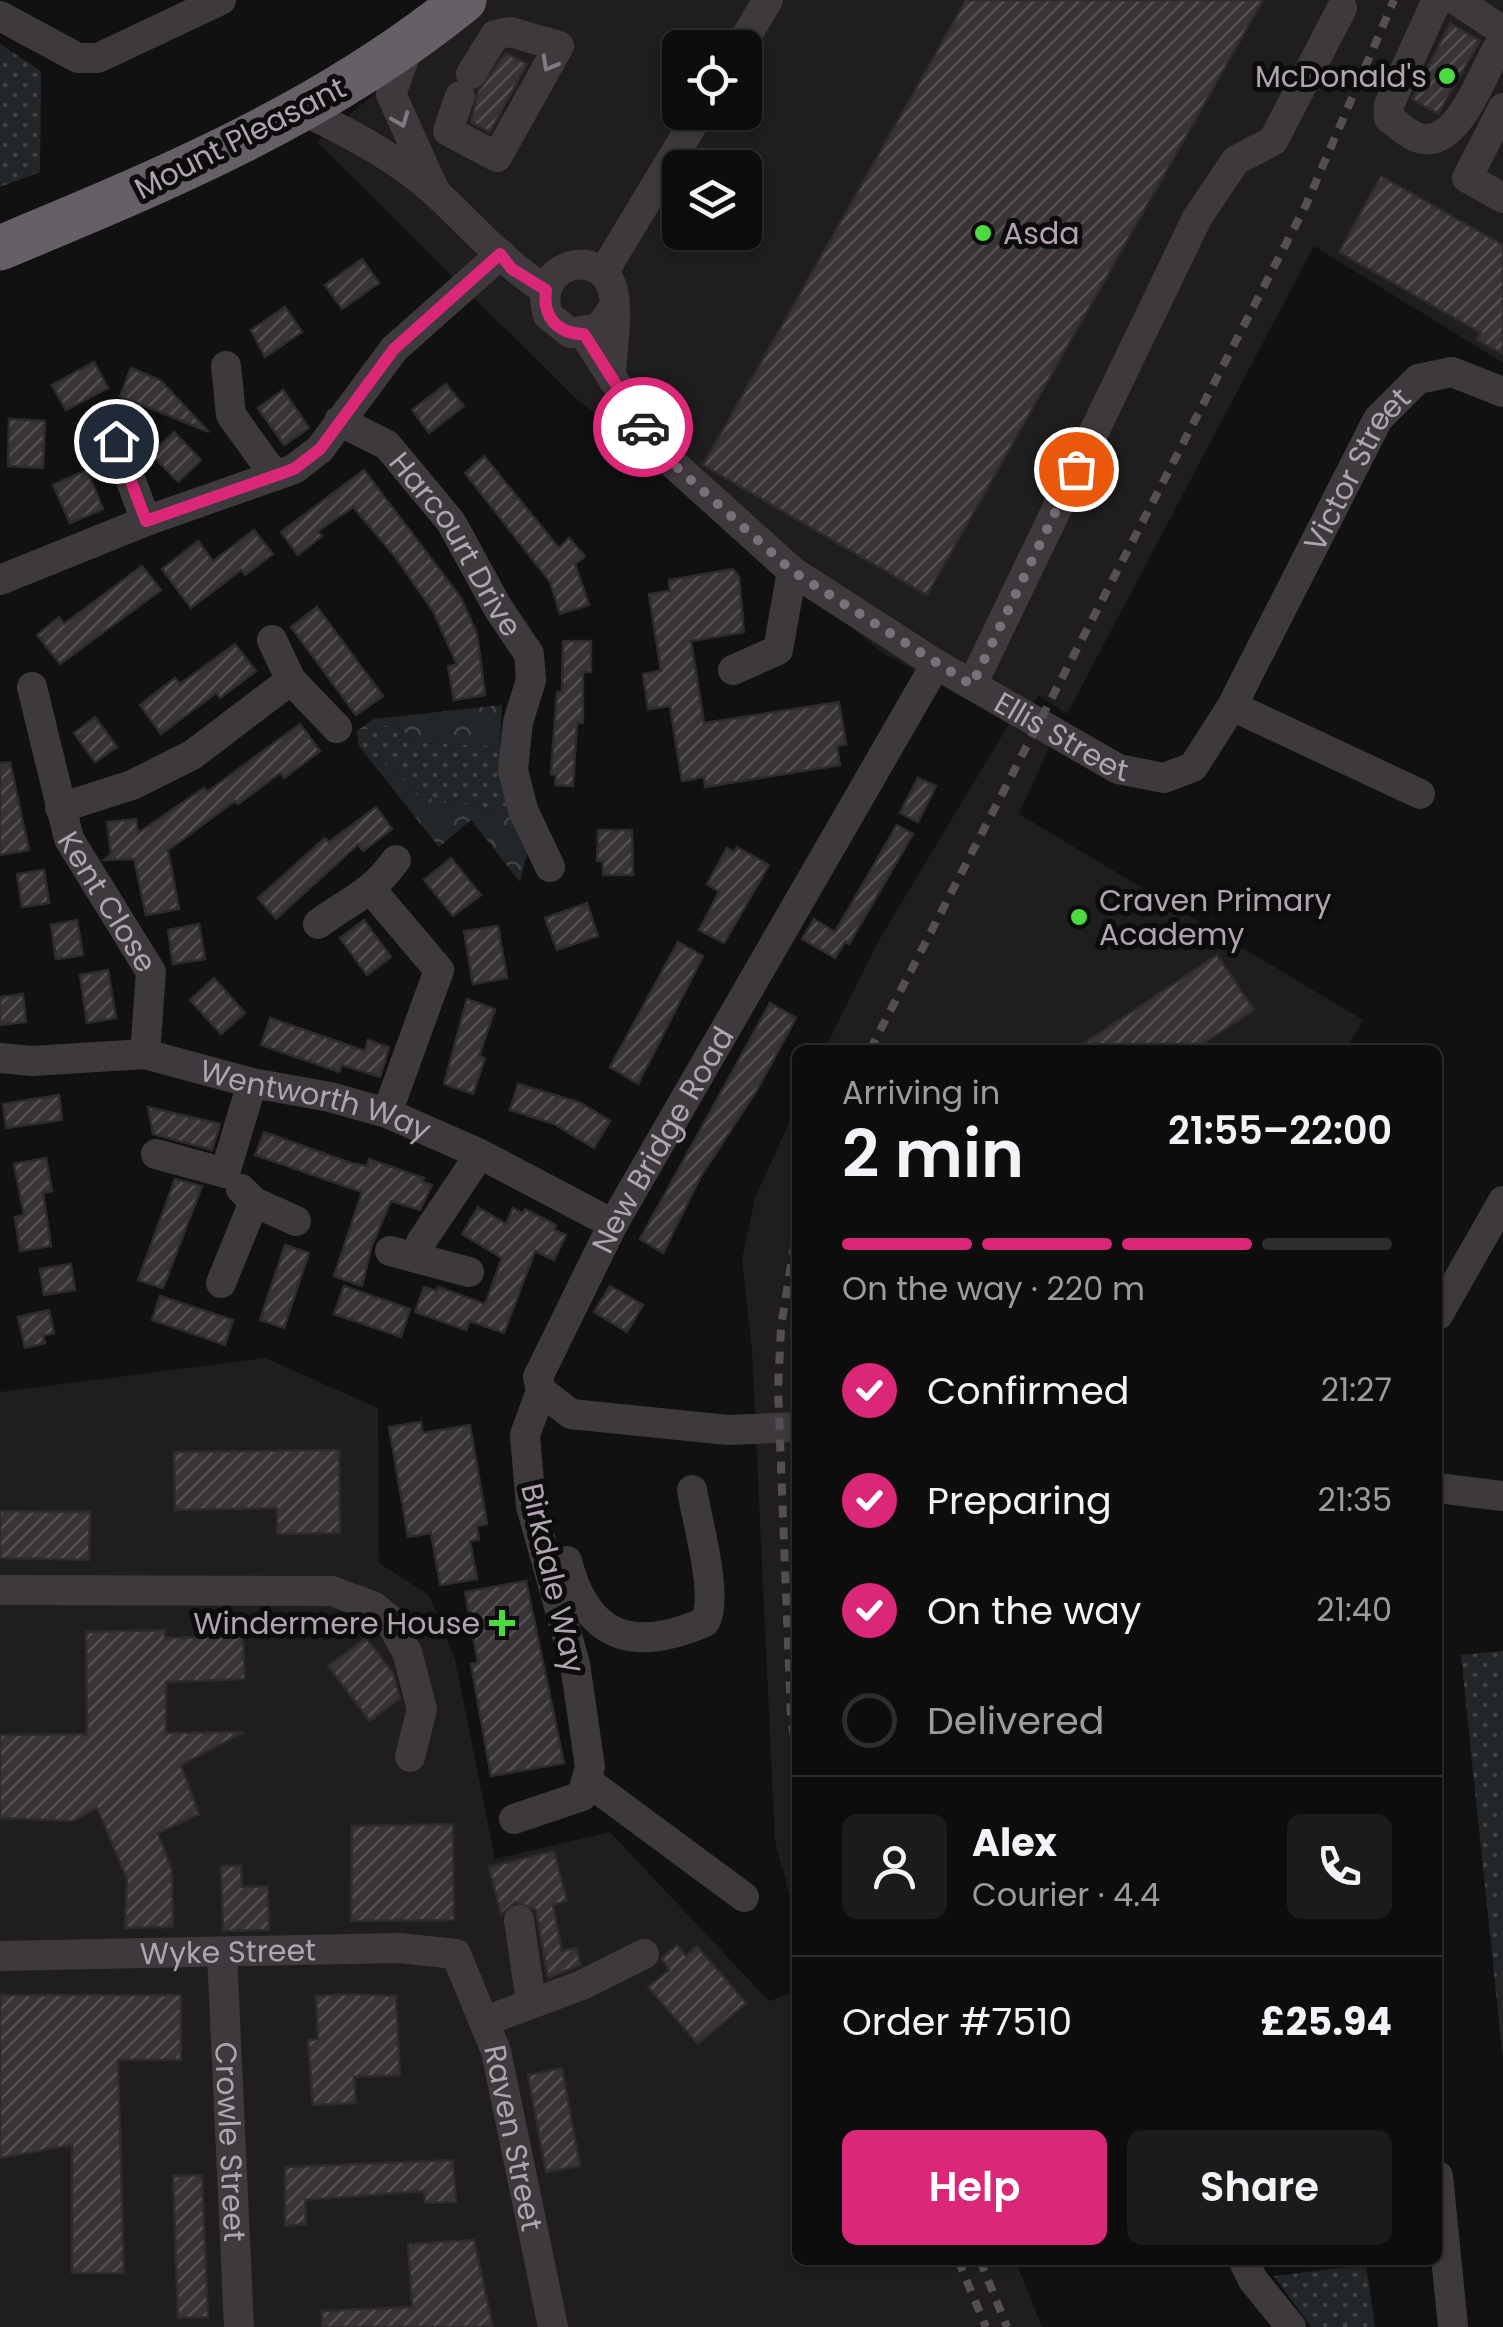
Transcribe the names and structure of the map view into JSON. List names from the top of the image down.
{
  "streets": {
    "highway": ["Mount Pleasant"],
    "street": [
      "Victor Street",
      "Harcourt Drive",
      "Ellis Street",
      "Kent Close",
      "Wentworth Way",
      "New Bridge Road",
      "Birkdale Way",
      "Wyke Street",
      "Raven Street",
      "Crowle Street"
    ]
  },
  "crossings": [
    ["Victor Street", "Ellis Street"],
    ["Ellis Street", "New Bridge Road"],
    ["Kent Close", "Wentworth Way"],
    ["Wentworth Way", "New Bridge Road"],
    ["New Bridge Road", "Birkdale Way"],
    ["Wyke Street", "Raven Street"],
    ["Wyke Street", "Crowle Street"]
  ],
  "places": {
    "other": ["McDonald's", "Asda", "Craven Primary Academy"],
    "health": ["Windermere House"]
  },
  "page": {
    "heading": ["2 min", "Arriving in", "21:55–22:00"],
    "panel": [
      "Alex",
      "Courier · 4.4",
      "Order #7510",
      "£25.94"
    ],
    "bar": "On the way · 220 m",
    "list": [
      ["Confirmed", "21:27"],
      ["Preparing", "21:35"],
      ["On the way", "21:40"],
      "Delivered"
    ],
    "buttons": ["Help", "Share"]
  }
}
